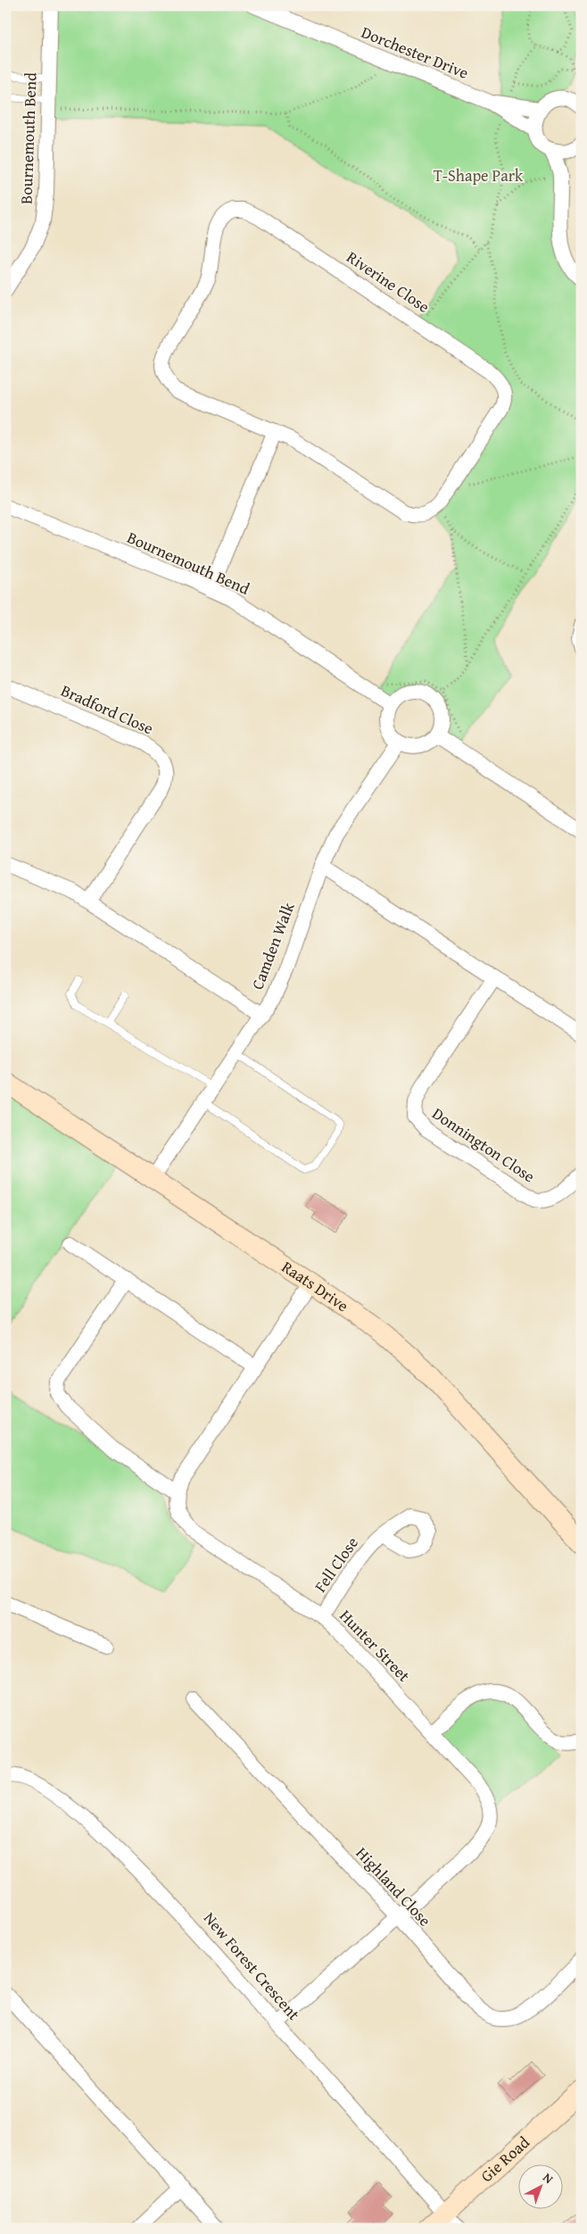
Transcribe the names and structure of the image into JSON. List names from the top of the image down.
{
  "streets": {
    "street": [
      "Dorchester Drive",
      "Bournemouth Bend",
      "Riverine Close",
      "Bradford Close",
      "Camden Walk",
      "Donnington Close",
      "Raats Drive",
      "Fell Close",
      "Hunter Street",
      "Highland Close",
      "New Forest Crescent",
      "Gie Road"
    ]
  },
  "crossings": [
    ["Bournemouth Bend", "Camden Walk"],
    ["Camden Walk", "Raats Drive"],
    ["Fell Close", "Hunter Street"],
    ["Hunter Street", "Highland Close"],
    ["Hunter Street", "New Forest Crescent"],
    ["New Forest Crescent", "Gie Road"]
  ],
  "parks": ["T-Shape Park"],
  "north": "top right"
}
